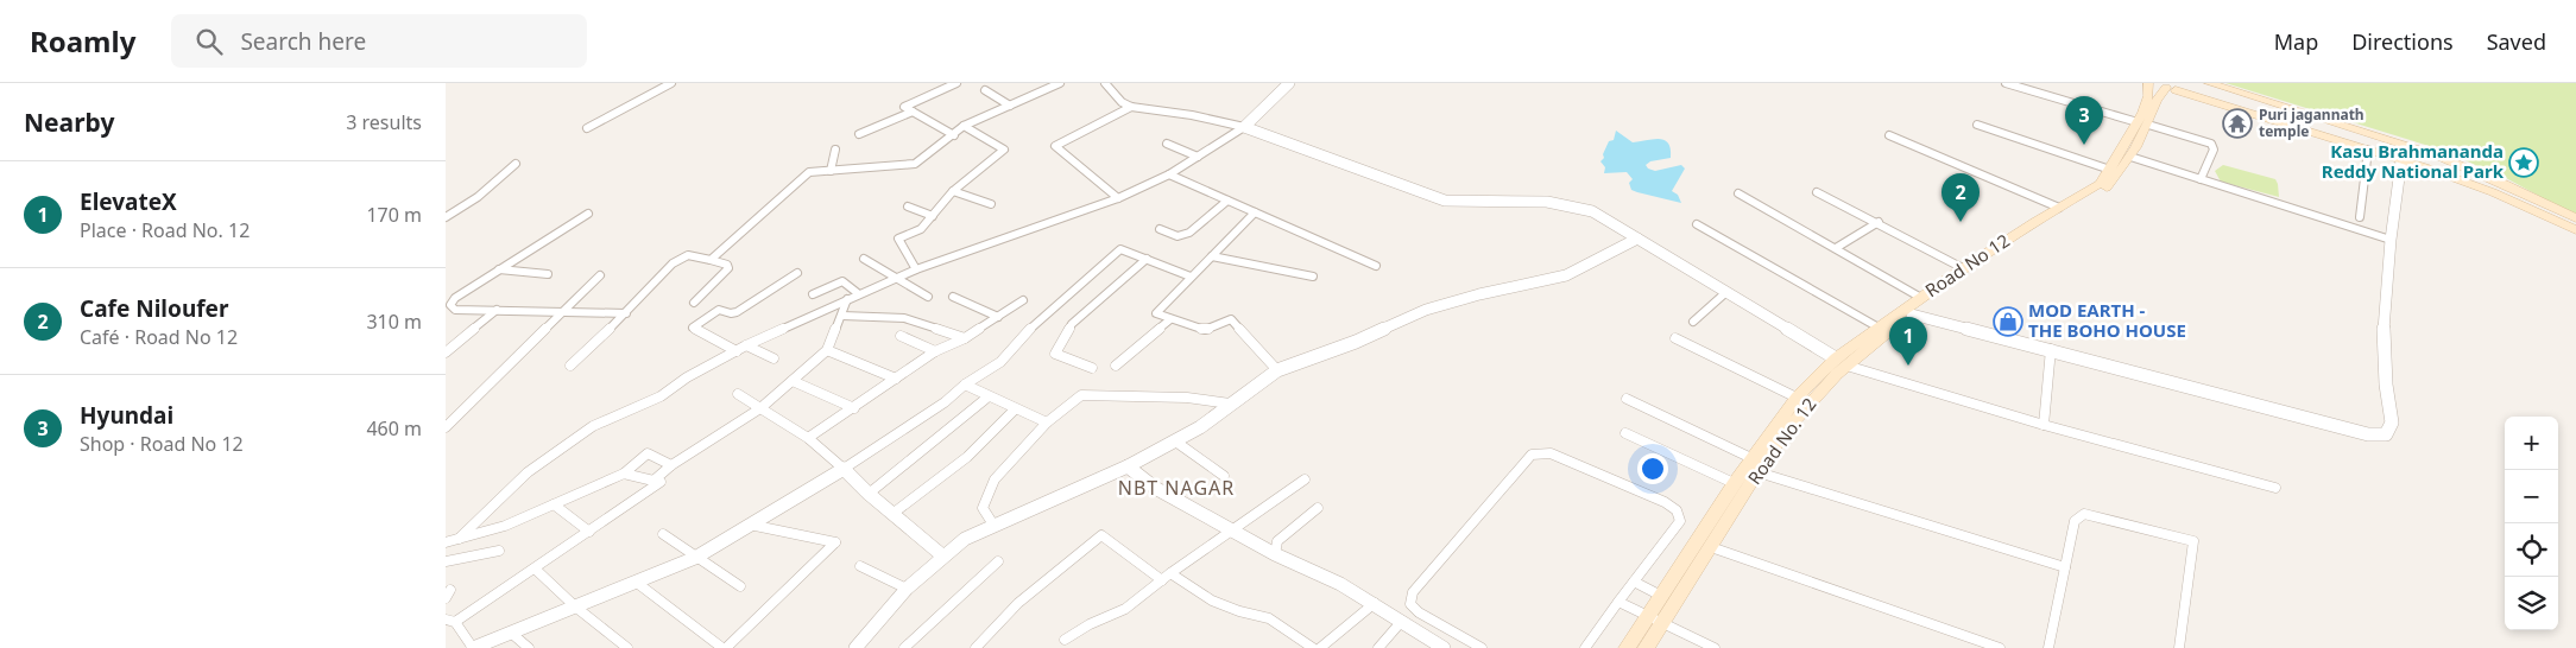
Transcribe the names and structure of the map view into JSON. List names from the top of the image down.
{
  "streets": {
    "main road": ["Road No 12", "Road No. 12"]
  },
  "crossings": [
    ["Road No 12", "Road No. 12"]
  ],
  "districts": ["NBT NAGAR"],
  "places": {
    "temple": ["Puri jagannath temple"],
    "place": ["Kasu Brahmananda Reddy National Park"],
    "shop": ["MOD EARTH - THE BOHO HOUSE"]
  },
  "page": {
    "header": "Roamly",
    "search": "Search here",
    "nav": ["Map", "Directions", "Saved"],
    "heading": ["Nearby", "3 results"],
    "pins": ["3", "2", "1"],
    "list": [
      {
        "mark": "1",
        "name": "ElevateX",
        "note": "Place · Road No. 12",
        "value": "170 m"
      },
      {
        "mark": "2",
        "name": "Cafe Niloufer",
        "note": "Café · Road No 12",
        "value": "310 m"
      },
      {
        "mark": "3",
        "name": "Hyundai",
        "note": "Shop · Road No 12",
        "value": "460 m"
      }
    ],
    "map_buttons": ["+", "−"]
  }
}
